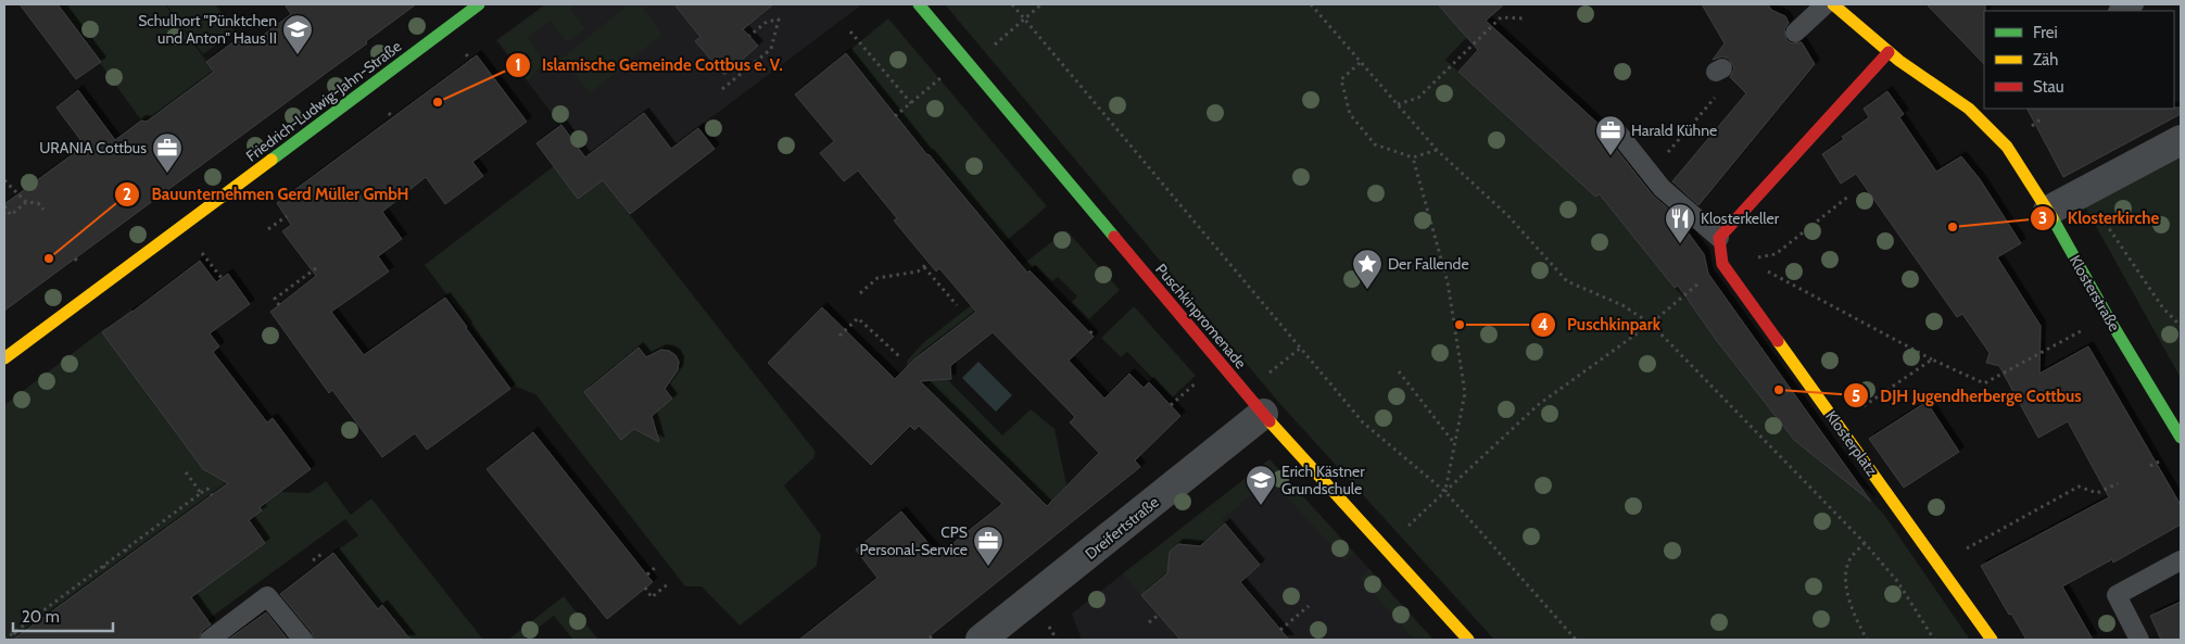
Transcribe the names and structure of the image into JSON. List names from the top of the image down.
{
  "streets": {
    "street": [
      "Friedrich-Ludwig-Jahn-Straße",
      "Klosterstraße",
      "Puschkinpromenade",
      "Klosterplatz",
      "Dreifertstraße"
    ]
  },
  "crossings": [
    ["Puschkinpromenade", "Dreifertstraße"]
  ],
  "places": {
    "school or university": ["Schulhort \"Pünktchen und Anton\" Haus II", "Erich Kästner Grundschule"],
    "other": [
      "Islamische Gemeinde Cottbus e. V.",
      "Klosterkirche",
      "Bauunternehmen Gerd Müller GmbH",
      "Puschkinpark",
      "DJH Jugendherberge Cottbus"
    ],
    "office": ["Harald Kühne", "URANIA Cottbus", "CPS Personal-Service"],
    "restaurant": ["Klosterkeller"],
    "place": ["Der Fallende"]
  },
  "legend": ["Frei", "Zäh", "Stau"],
  "scale_bar": "20 m"
}
